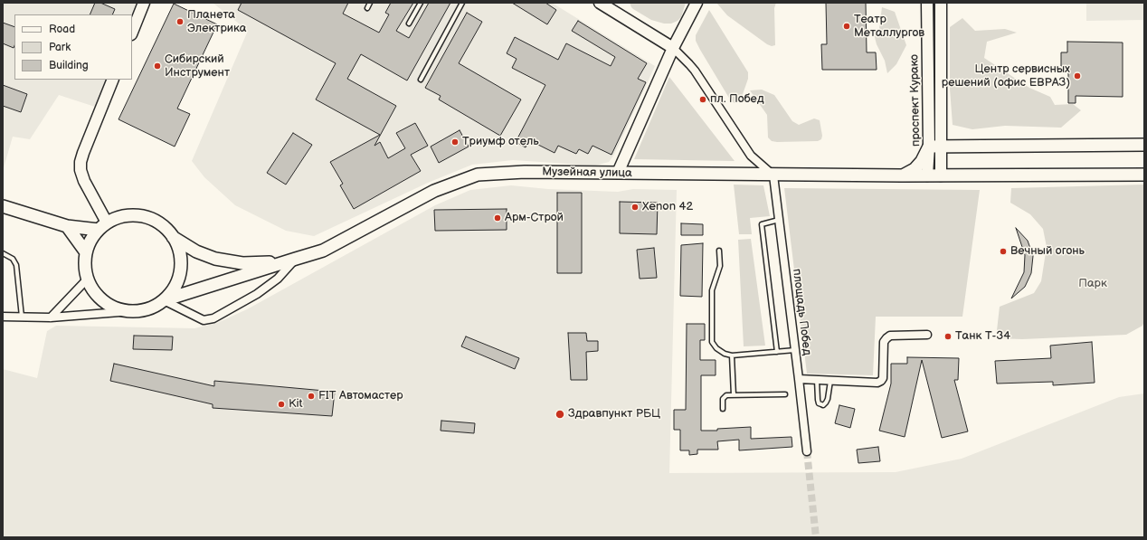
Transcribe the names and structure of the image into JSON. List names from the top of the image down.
{
  "streets": {
    "main road": ["проспект Курако", "Музейная улица"],
    "street": ["площадь Побед"]
  },
  "crossings": [
    ["проспект Курако", "Музейная улица"],
    ["Музейная улица", "площадь Побед"]
  ],
  "parks": ["Парк"],
  "places": [
    "Планета Электрика",
    "Театр Металлургов",
    "Сибирский Инструмент",
    "Центр сервисных решений (офис ЕВРАЗ)",
    "пл. Побед",
    "Триумф отель",
    "Xenon 42",
    "Арм-Строй",
    "Вечный огонь",
    "Танк Т-34",
    "FIT Автомастер",
    "Kit",
    "Здравпункт РБЦ"
  ],
  "legend": ["Road", "Park", "Building"]
}
